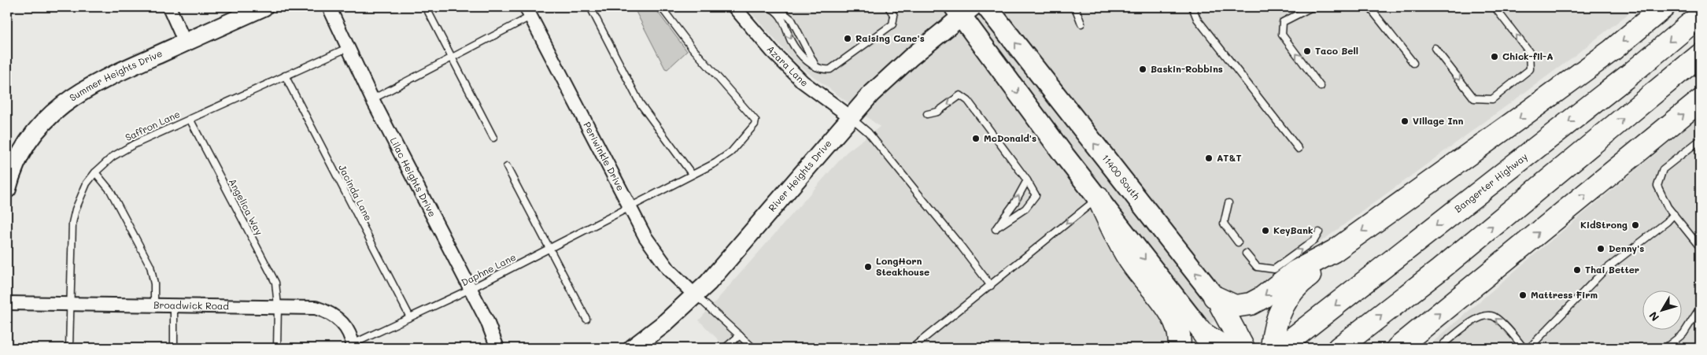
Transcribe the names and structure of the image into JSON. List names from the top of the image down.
{
  "streets": {
    "highway": ["Bangerter Highway"],
    "main road": ["11400 South"],
    "street": [
      "Azara Lane",
      "Summer Heights Drive",
      "Periwinkle Drive",
      "River Heights Drive",
      "Lilac Heights Drive",
      "Broadwick Road"
    ],
    "lane": [
      "Saffron Lane",
      "Jacinda Lane",
      "Angelica Way",
      "Daphne Lane"
    ]
  },
  "crossings": [
    ["Azara Lane", "River Heights Drive"],
    ["Saffron Lane", "Lilac Heights Drive"],
    ["Saffron Lane", "Jacinda Lane"],
    ["Saffron Lane", "Angelica Way"],
    ["Saffron Lane", "Broadwick Road"],
    ["Periwinkle Drive", "River Heights Drive"],
    ["Periwinkle Drive", "Daphne Lane"],
    ["Lilac Heights Drive", "Daphne Lane"],
    ["Jacinda Lane", "Daphne Lane"],
    ["Angelica Way", "Broadwick Road"],
    ["Daphne Lane", "Broadwick Road"]
  ],
  "places": [
    "Raising Cane's",
    "Taco Bell",
    "Chick-fil-A",
    "Baskin-Robbins",
    "Village Inn",
    "McDonald's",
    "AT&T",
    "KidStrong",
    "KeyBank",
    "Denny's",
    "LongHorn Steakhouse",
    "Thai Better",
    "Mattress Firm"
  ],
  "north": "bottom left"
}
